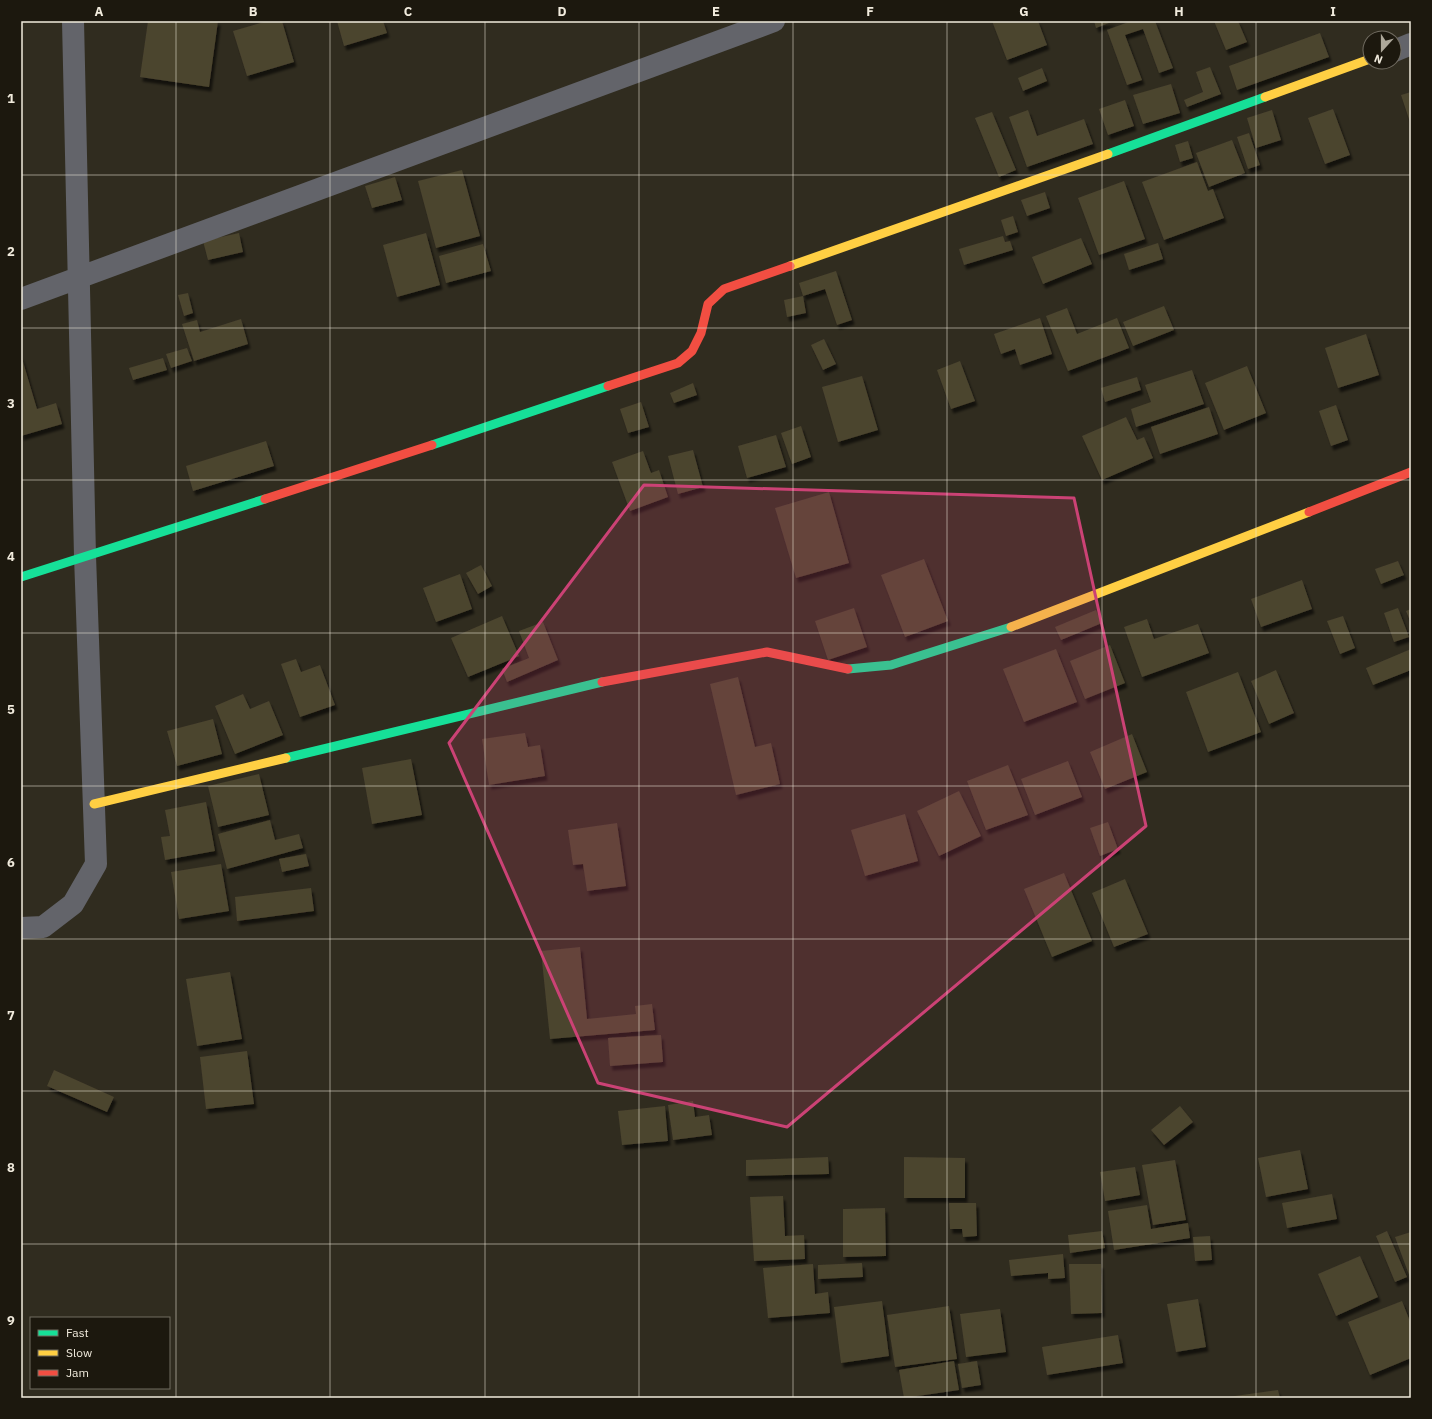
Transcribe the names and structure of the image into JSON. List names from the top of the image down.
{
  "legend": ["Fast", "Slow", "Jam"],
  "north": "bottom",
  "grid": {
    "columns": [
      "A",
      "B",
      "C",
      "D",
      "E",
      "F",
      "G",
      "H",
      "I"
    ],
    "rows": [
      "1",
      "2",
      "3",
      "4",
      "5",
      "6",
      "7",
      "8",
      "9"
    ]
  }
}
